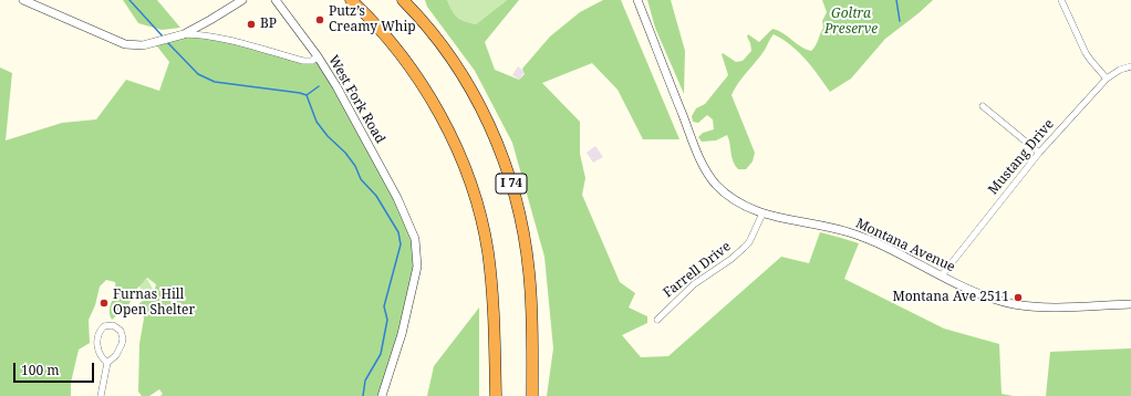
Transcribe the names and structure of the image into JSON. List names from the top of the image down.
{
  "streets": {
    "highway": ["I 74"],
    "street": [
      "West Fork Road",
      "Mustang Drive",
      "Montana Avenue",
      "Farrell Drive"
    ]
  },
  "crossings": [
    ["Mustang Drive", "Montana Avenue"],
    ["Montana Avenue", "Farrell Drive"]
  ],
  "parks": ["Goltra Preserve"],
  "places": [
    "Putz’s Creamy Whip",
    "BP",
    "Montana Ave 2511",
    "Furnas Hill Open Shelter"
  ],
  "scale_bar": "100 m"
}
